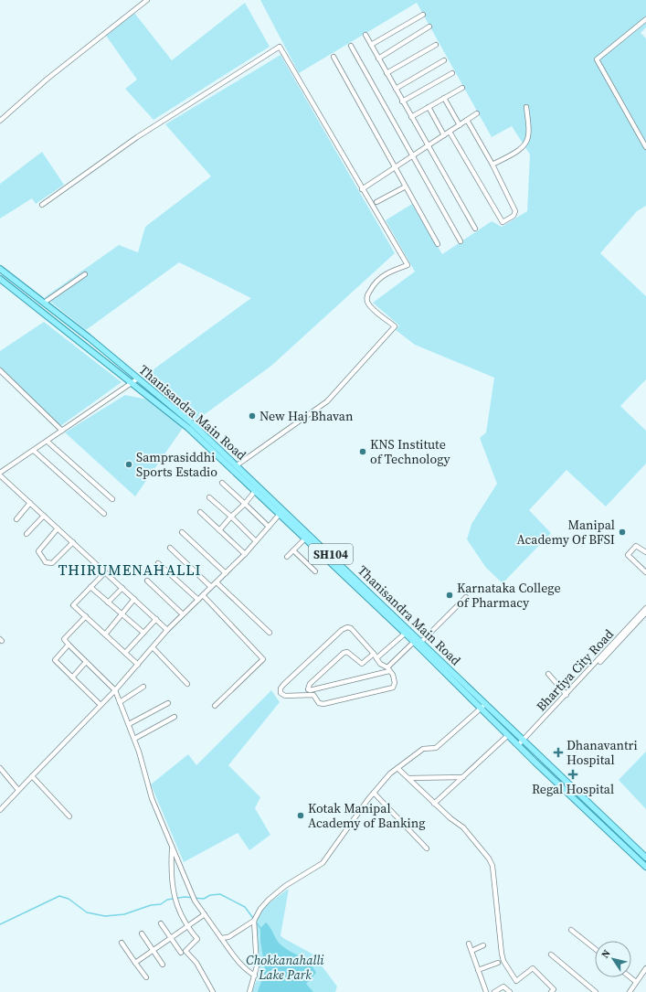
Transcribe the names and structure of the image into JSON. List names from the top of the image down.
{
  "streets": {
    "main road": ["Thanisandra Main Road", "SH104"],
    "street": ["Bhartiya City Road"]
  },
  "crossings": [
    ["Thanisandra Main Road", "Bhartiya City Road"]
  ],
  "districts": ["THIRUMENAHALLI"],
  "parks": ["Chokkanahalli Lake Park"],
  "places": {
    "other": [
      "New Haj Bhavan",
      "KNS Institute of Technology",
      "Samprasiddhi Sports Estadio",
      "Manipal Academy Of BFSI",
      "Karnataka College of Pharmacy",
      "Kotak Manipal Academy of Banking"
    ],
    "health": ["Dhanavantri Hospital", "Regal Hospital"]
  },
  "north": "top left"
}
